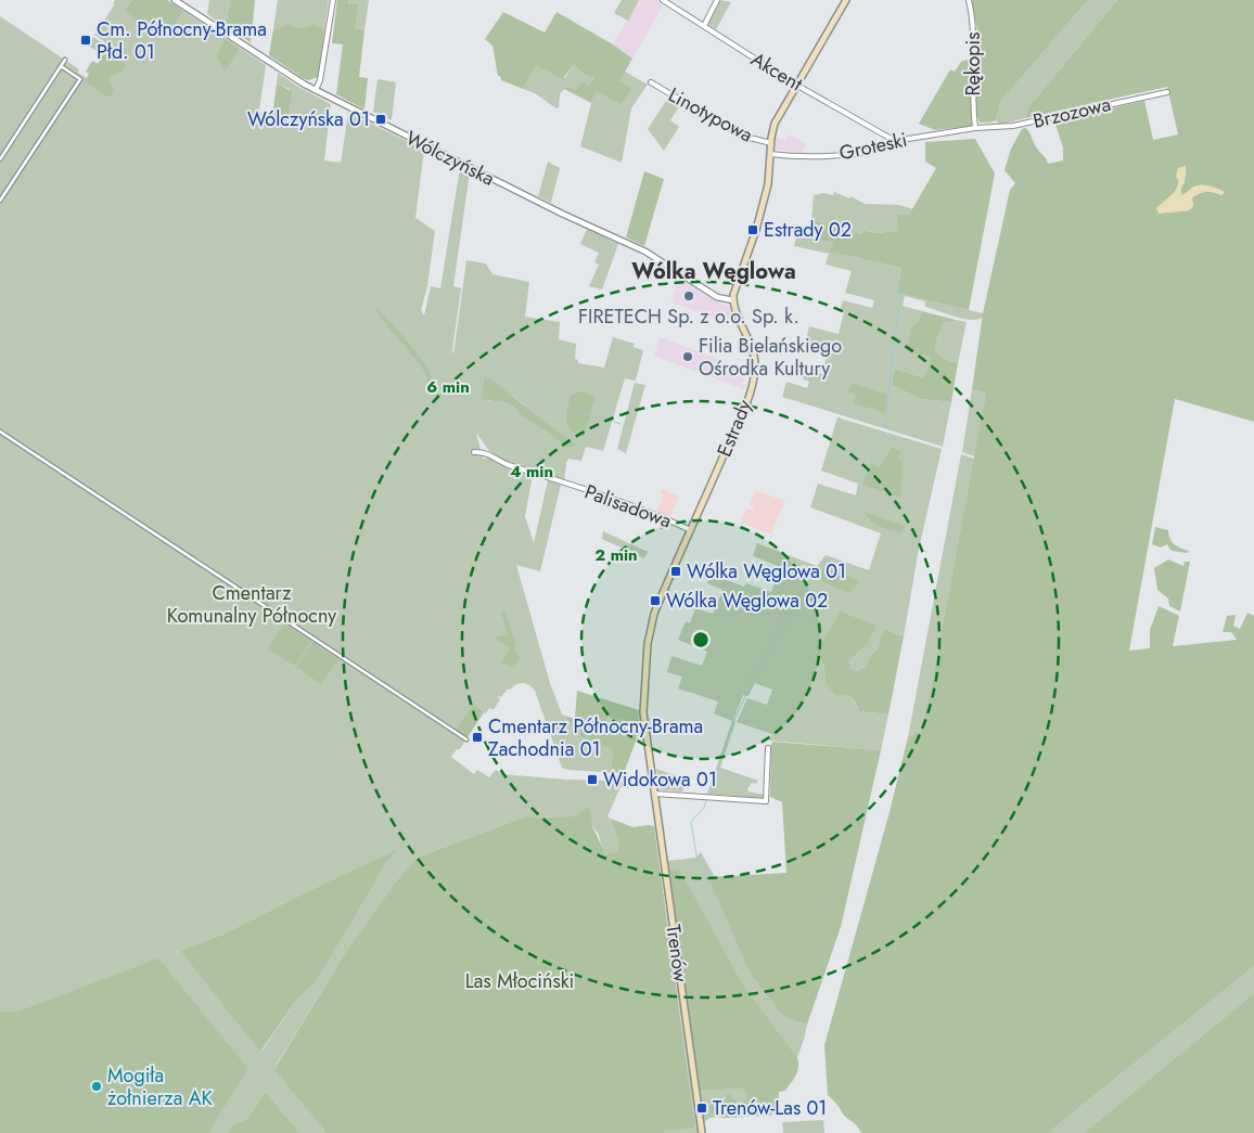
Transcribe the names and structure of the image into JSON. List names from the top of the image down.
{
  "streets": {
    "main road": ["Estrady", "Trenów"],
    "street": [
      "Rękopis",
      "Akcent",
      "Brzozowa",
      "Linotypowa",
      "Groteski",
      "Wólczyńska",
      "Palisadowa"
    ]
  },
  "crossings": [
    ["Rękopis", "Brzozowa"],
    ["Rękopis", "Groteski"],
    ["Akcent", "Groteski"],
    ["Brzozowa", "Groteski"],
    ["Wólczyńska", "Estrady"],
    ["Estrady", "Palisadowa"],
    ["Estrady", "Trenów"]
  ],
  "districts": ["Wólka Węglowa"],
  "parks": ["Cmentarz Komunalny Północny", "Las Młociński"],
  "places": {
    "transit": [
      "Cm. Północny-Brama Płd. 01",
      "Wólczyńska 01",
      "Estrady 02",
      "Wólka Węglowa 01",
      "Wólka Węglowa 02",
      "Cmentarz Północny-Brama Zachodnia 01",
      "Widokowa 01",
      "Trenów-Las 01"
    ],
    "other": ["FIRETECH Sp. z o.o. Sp. k.", "Filia Bielańskiego Ośrodka Kultury", "Mogiła żołnierza AK"]
  },
  "rings": ["6 min", "4 min", "2 min"]
}
